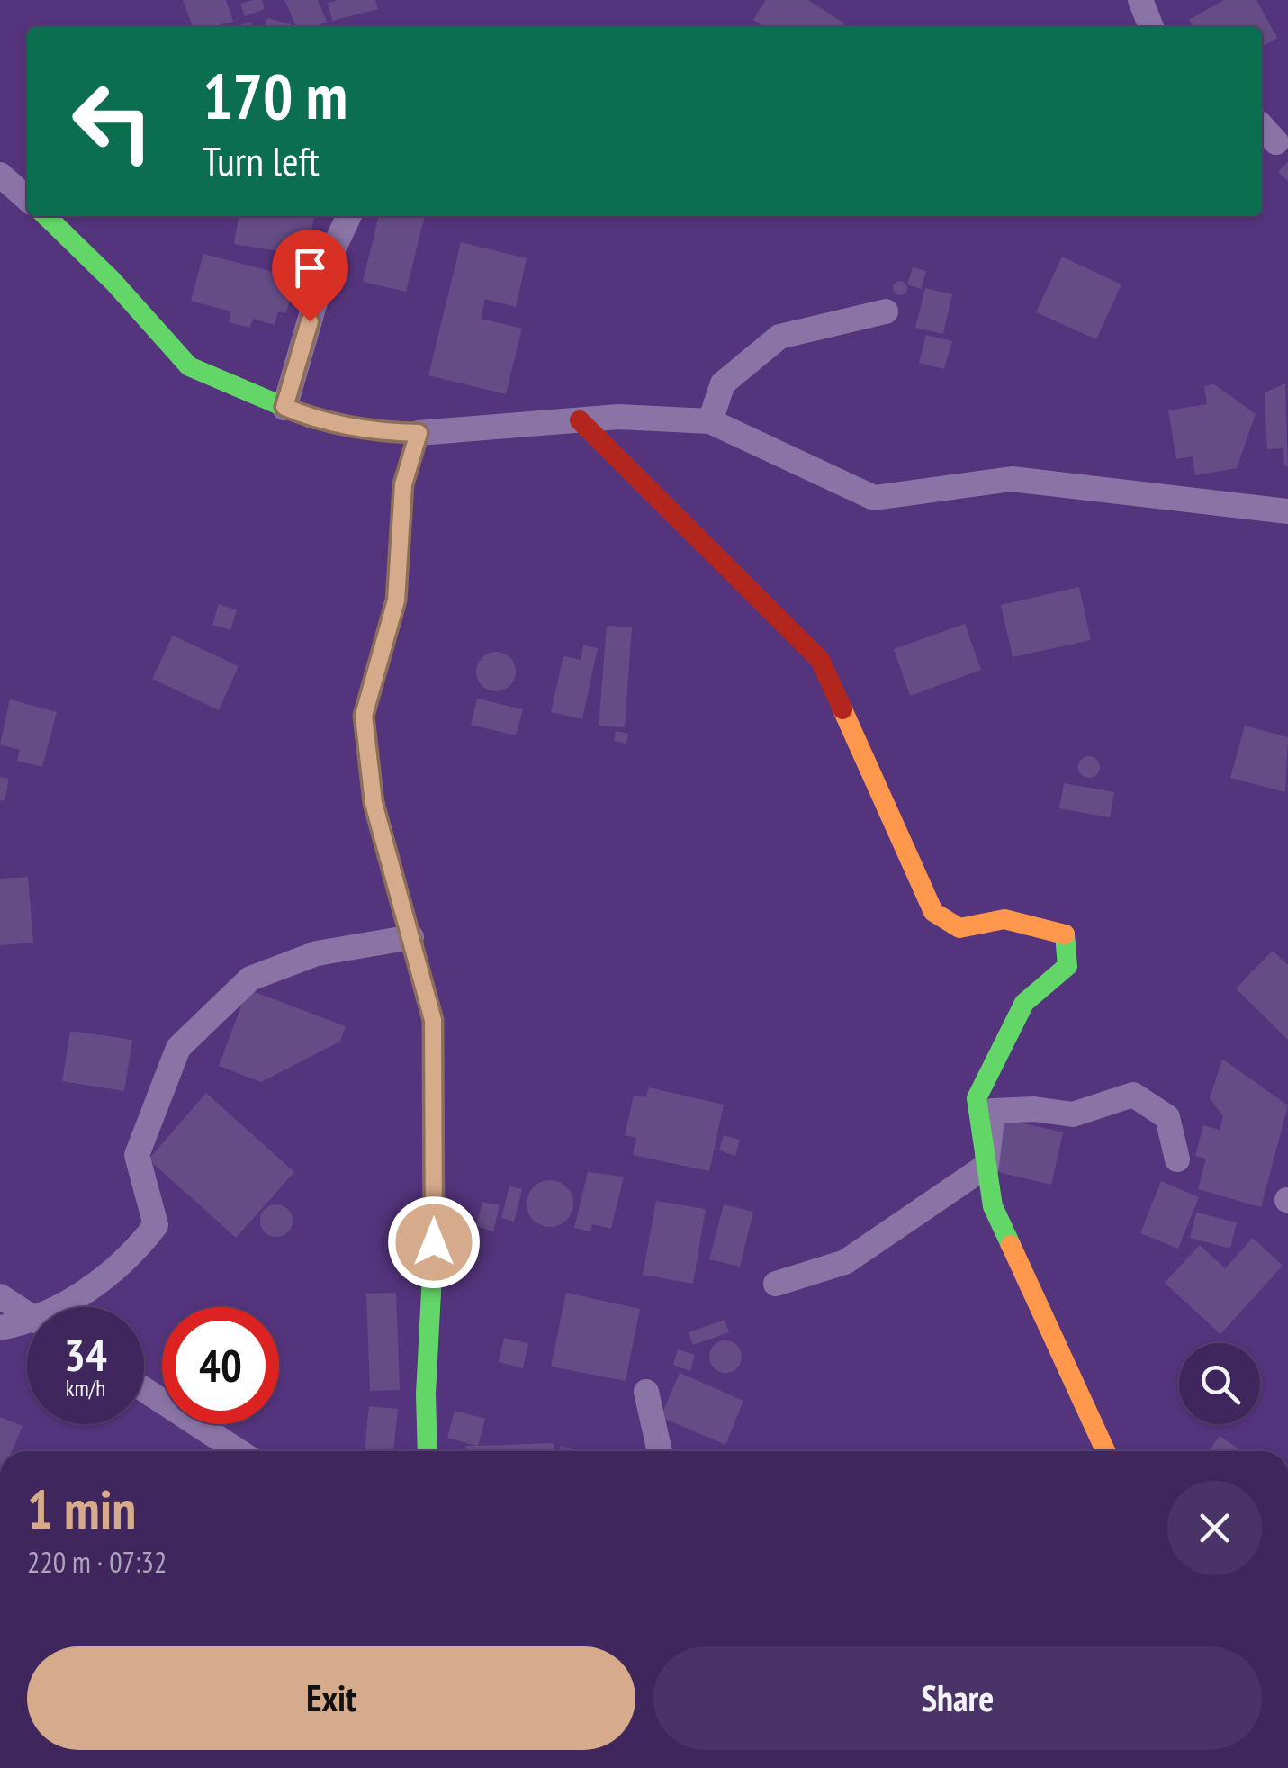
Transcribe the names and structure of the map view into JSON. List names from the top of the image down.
{
  "page": {
    "turn": ["170 m", "Turn left"],
    "speed": "34 km/h",
    "limit": "40",
    "heading": ["1 min", "220 m · 07:32"],
    "buttons": ["Exit", "Share"]
  }
}
